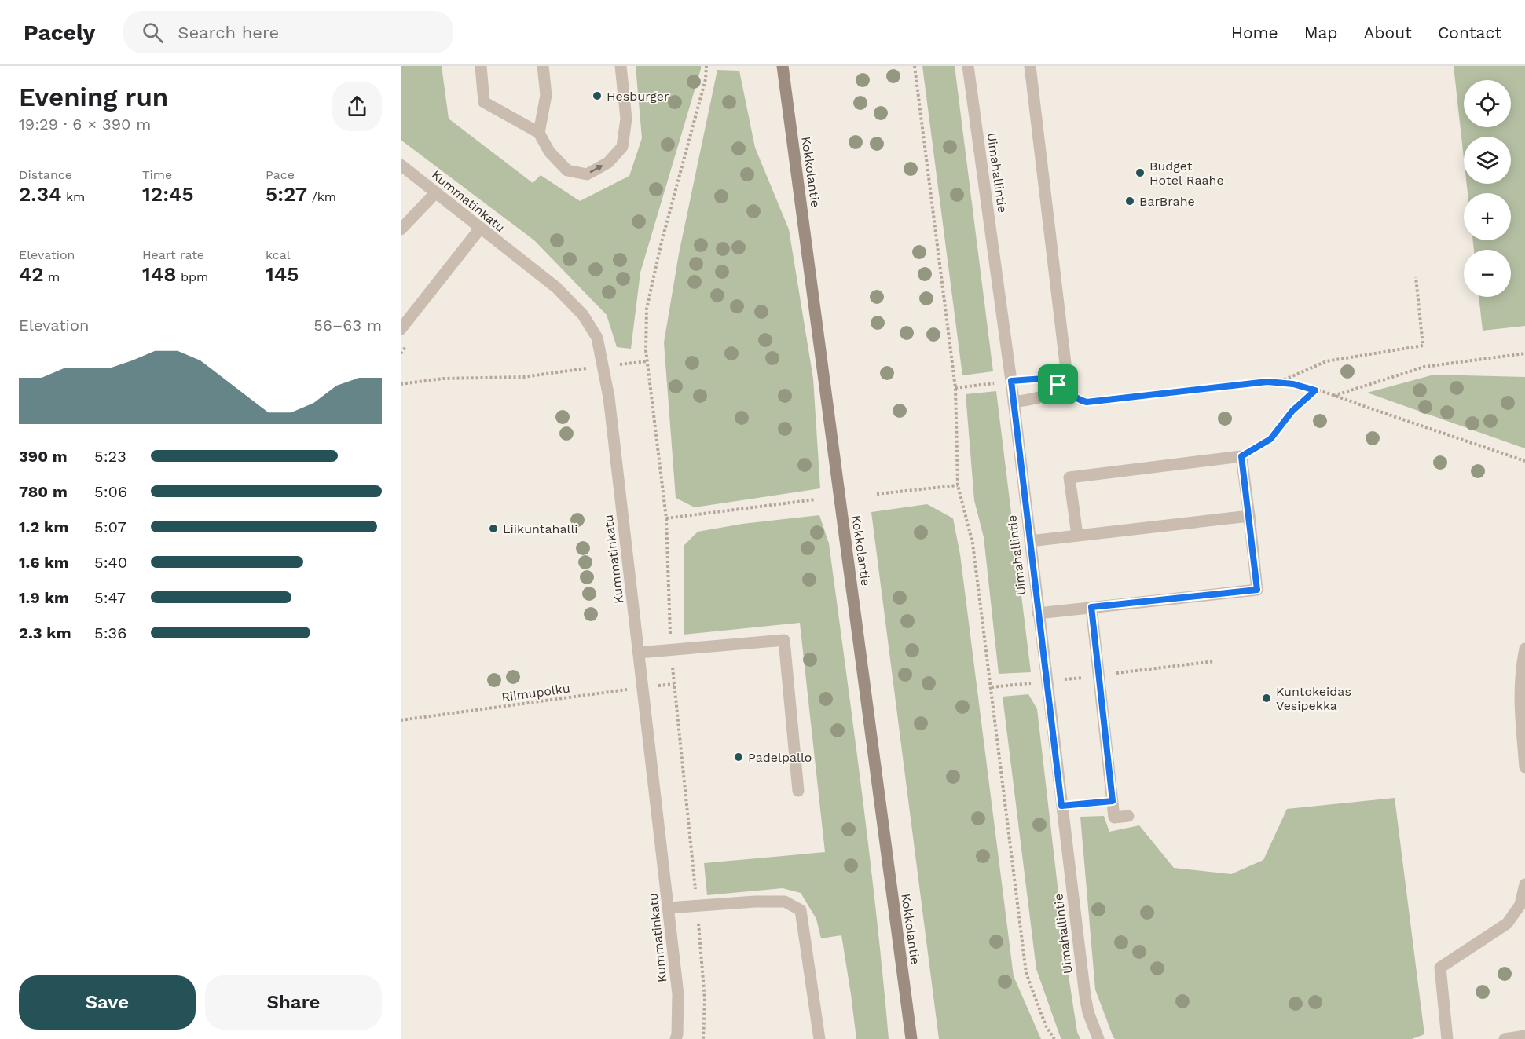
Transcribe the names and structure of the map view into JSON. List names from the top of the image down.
{
  "streets": {
    "main road": ["Kokkolantie"],
    "street": ["Uimahallintie", "Kummatinkatu"],
    "path": ["Riimupolku"]
  },
  "crossings": [
    ["Kummatinkatu", "Riimupolku"]
  ],
  "places": [
    "Hesburger",
    "Budget Hotel Raahe",
    "BarBrahe",
    "Liikuntahalli",
    "Kuntokeidas Vesipekka",
    "Padelpallo"
  ],
  "page": {
    "header": "Pacely",
    "search": "Search here",
    "nav": [
      "Home",
      "Map",
      "About",
      "Contact"
    ],
    "heading": ["Evening run", "19:29 · 6 × 390 m"],
    "map_buttons": ["+", "−"],
    "stats": [
      ["Distance", "2.34 km"],
      ["Time", "12:45"],
      ["Pace", "5:27 /km"],
      ["Elevation", "42 m"],
      ["Heart rate", "148 bpm"],
      ["kcal", "145"]
    ],
    "chart": ["Elevation", "56–63 m"],
    "list": [
      {
        "name": "390 m",
        "note": "5:23"
      },
      {
        "name": "780 m",
        "note": "5:06"
      },
      {
        "name": "1.2 km",
        "note": "5:07"
      },
      {
        "name": "1.6 km",
        "note": "5:40"
      },
      {
        "name": "1.9 km",
        "note": "5:47"
      },
      {
        "name": "2.3 km",
        "note": "5:36"
      }
    ],
    "buttons": ["Save", "Share"]
  }
}
